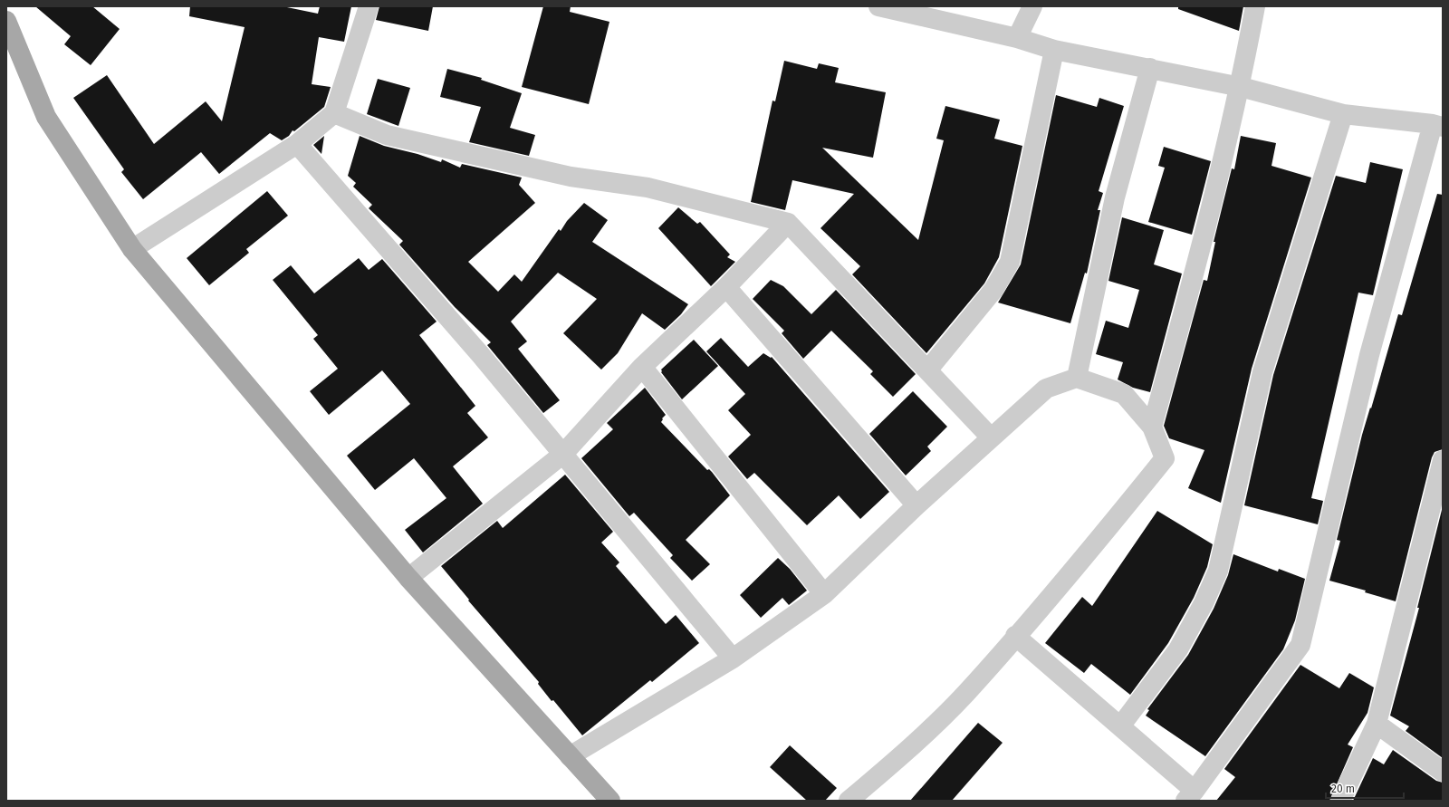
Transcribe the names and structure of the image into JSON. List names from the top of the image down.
{
  "scale_bar": "20 m"
}
